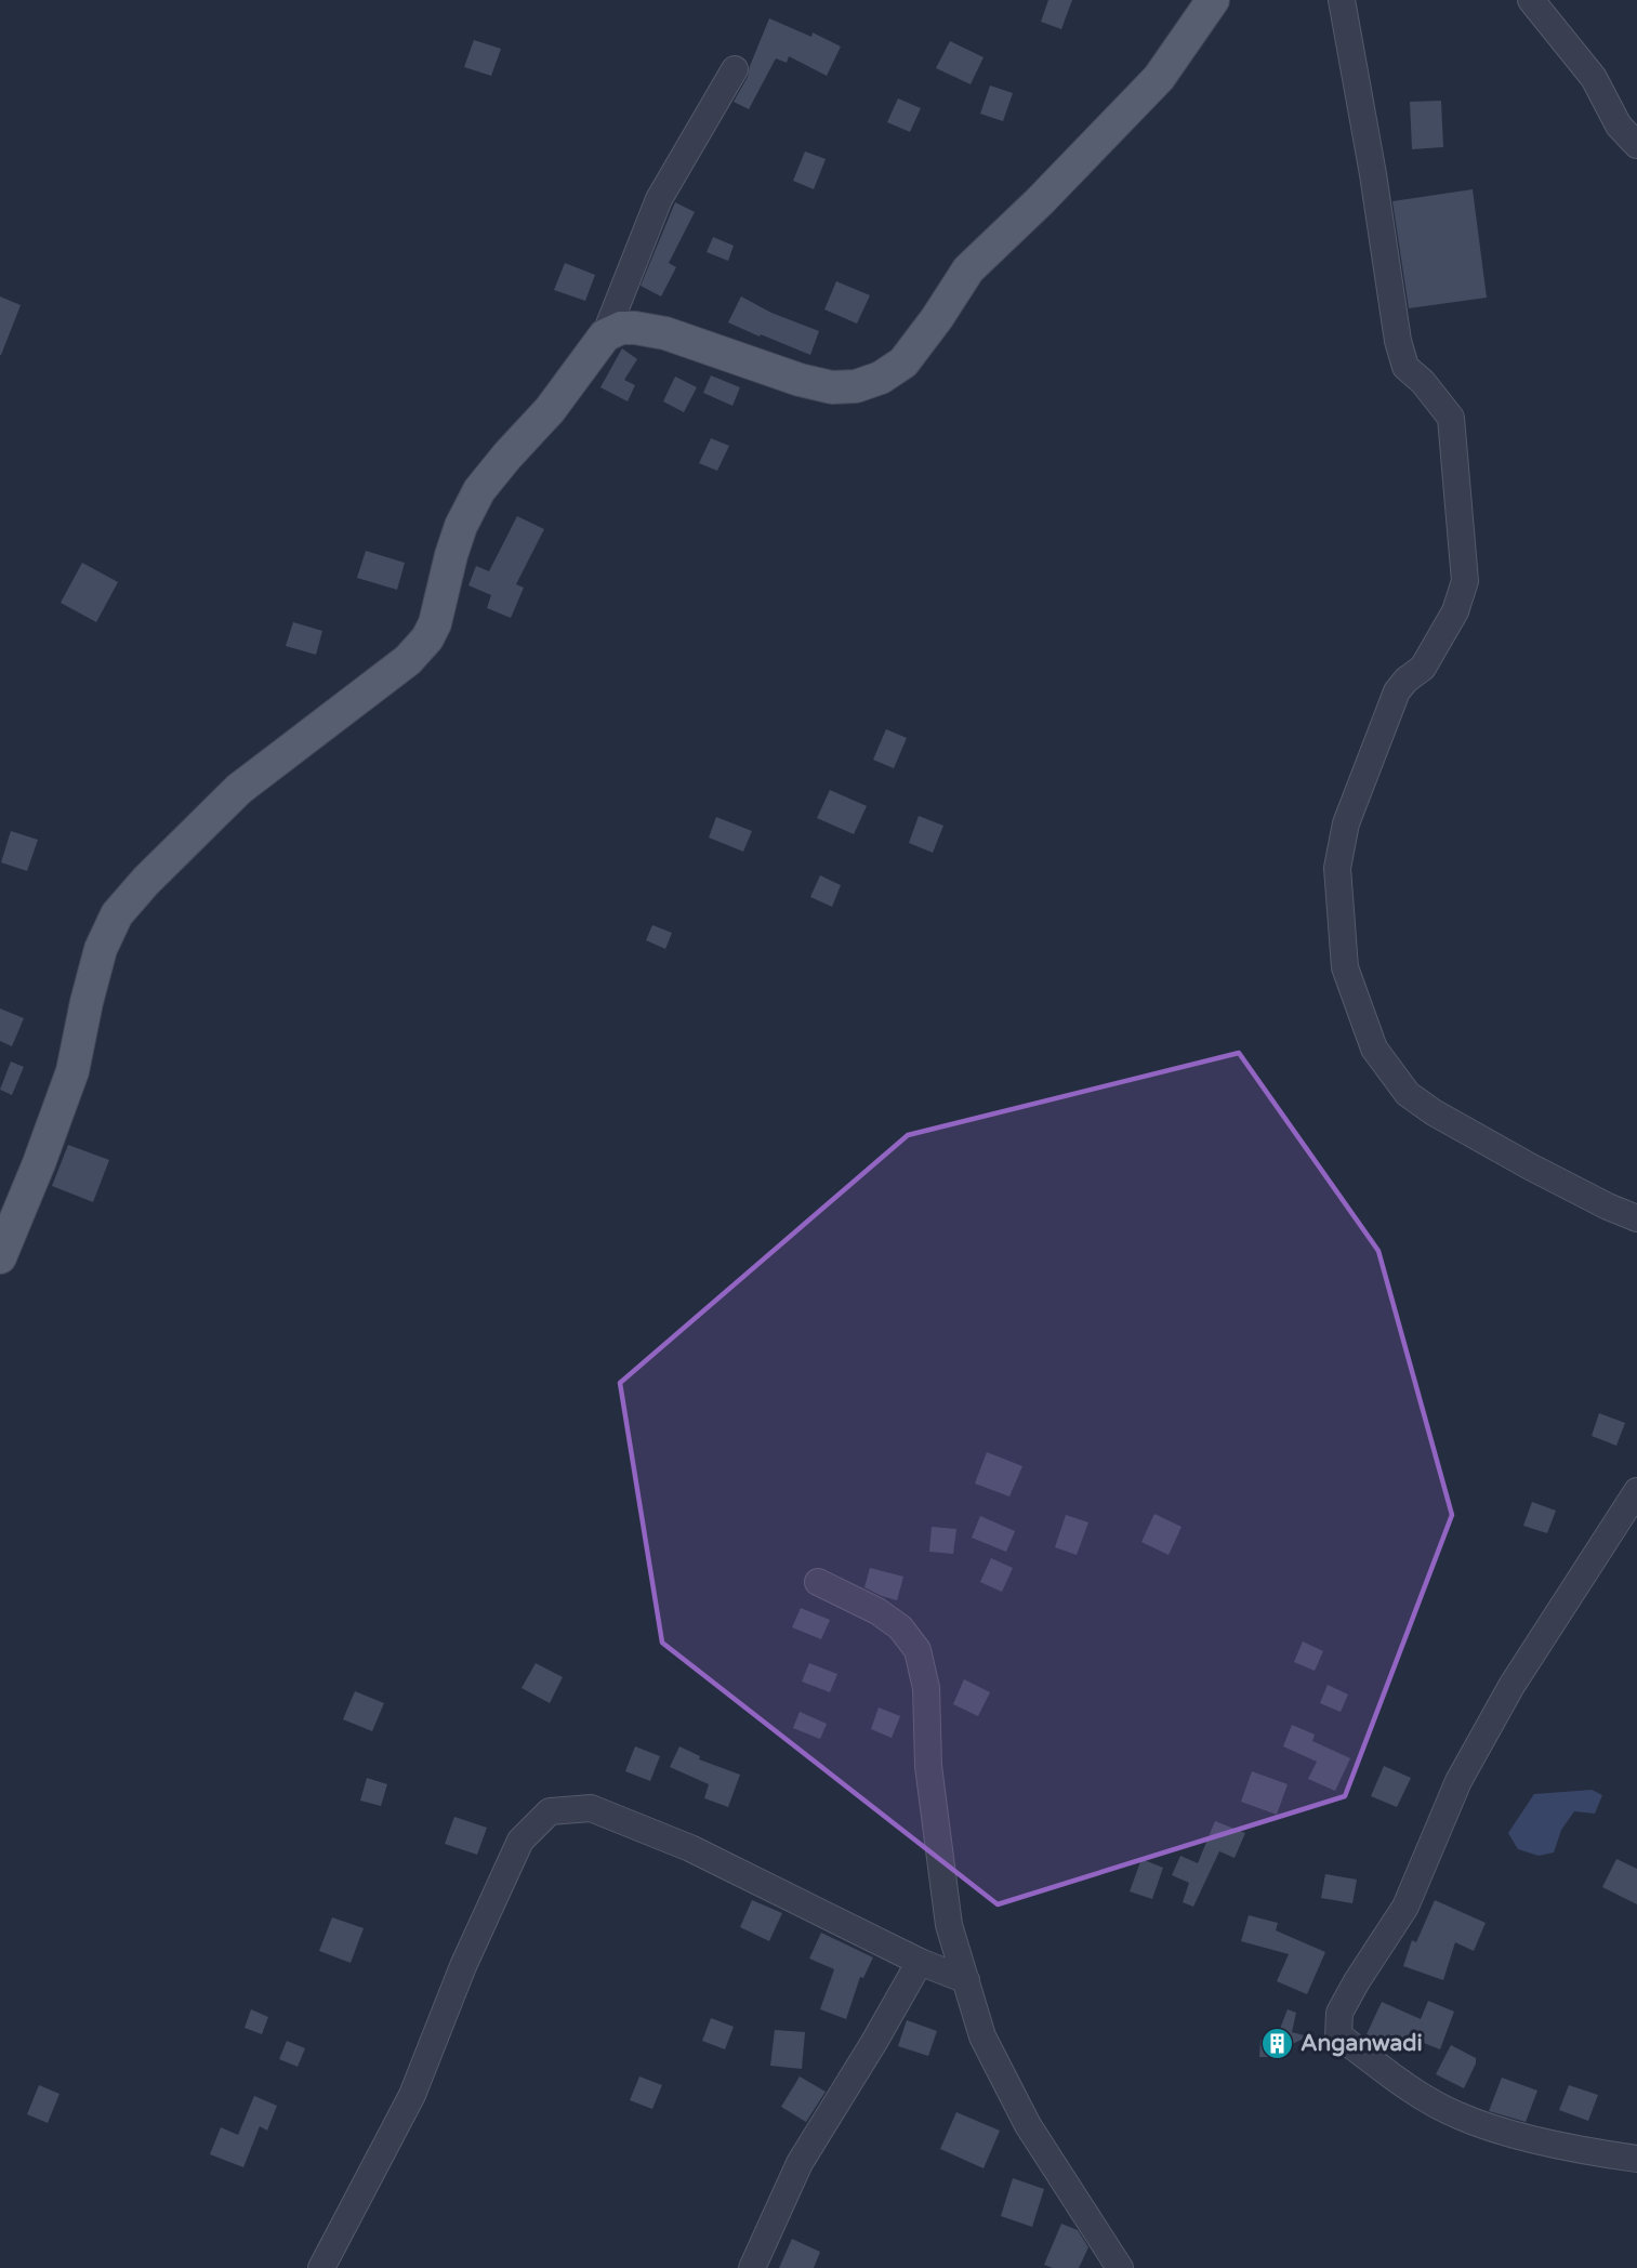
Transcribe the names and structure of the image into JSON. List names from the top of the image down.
{
  "places": {
    "building": ["Anganwadi"]
  }
}
